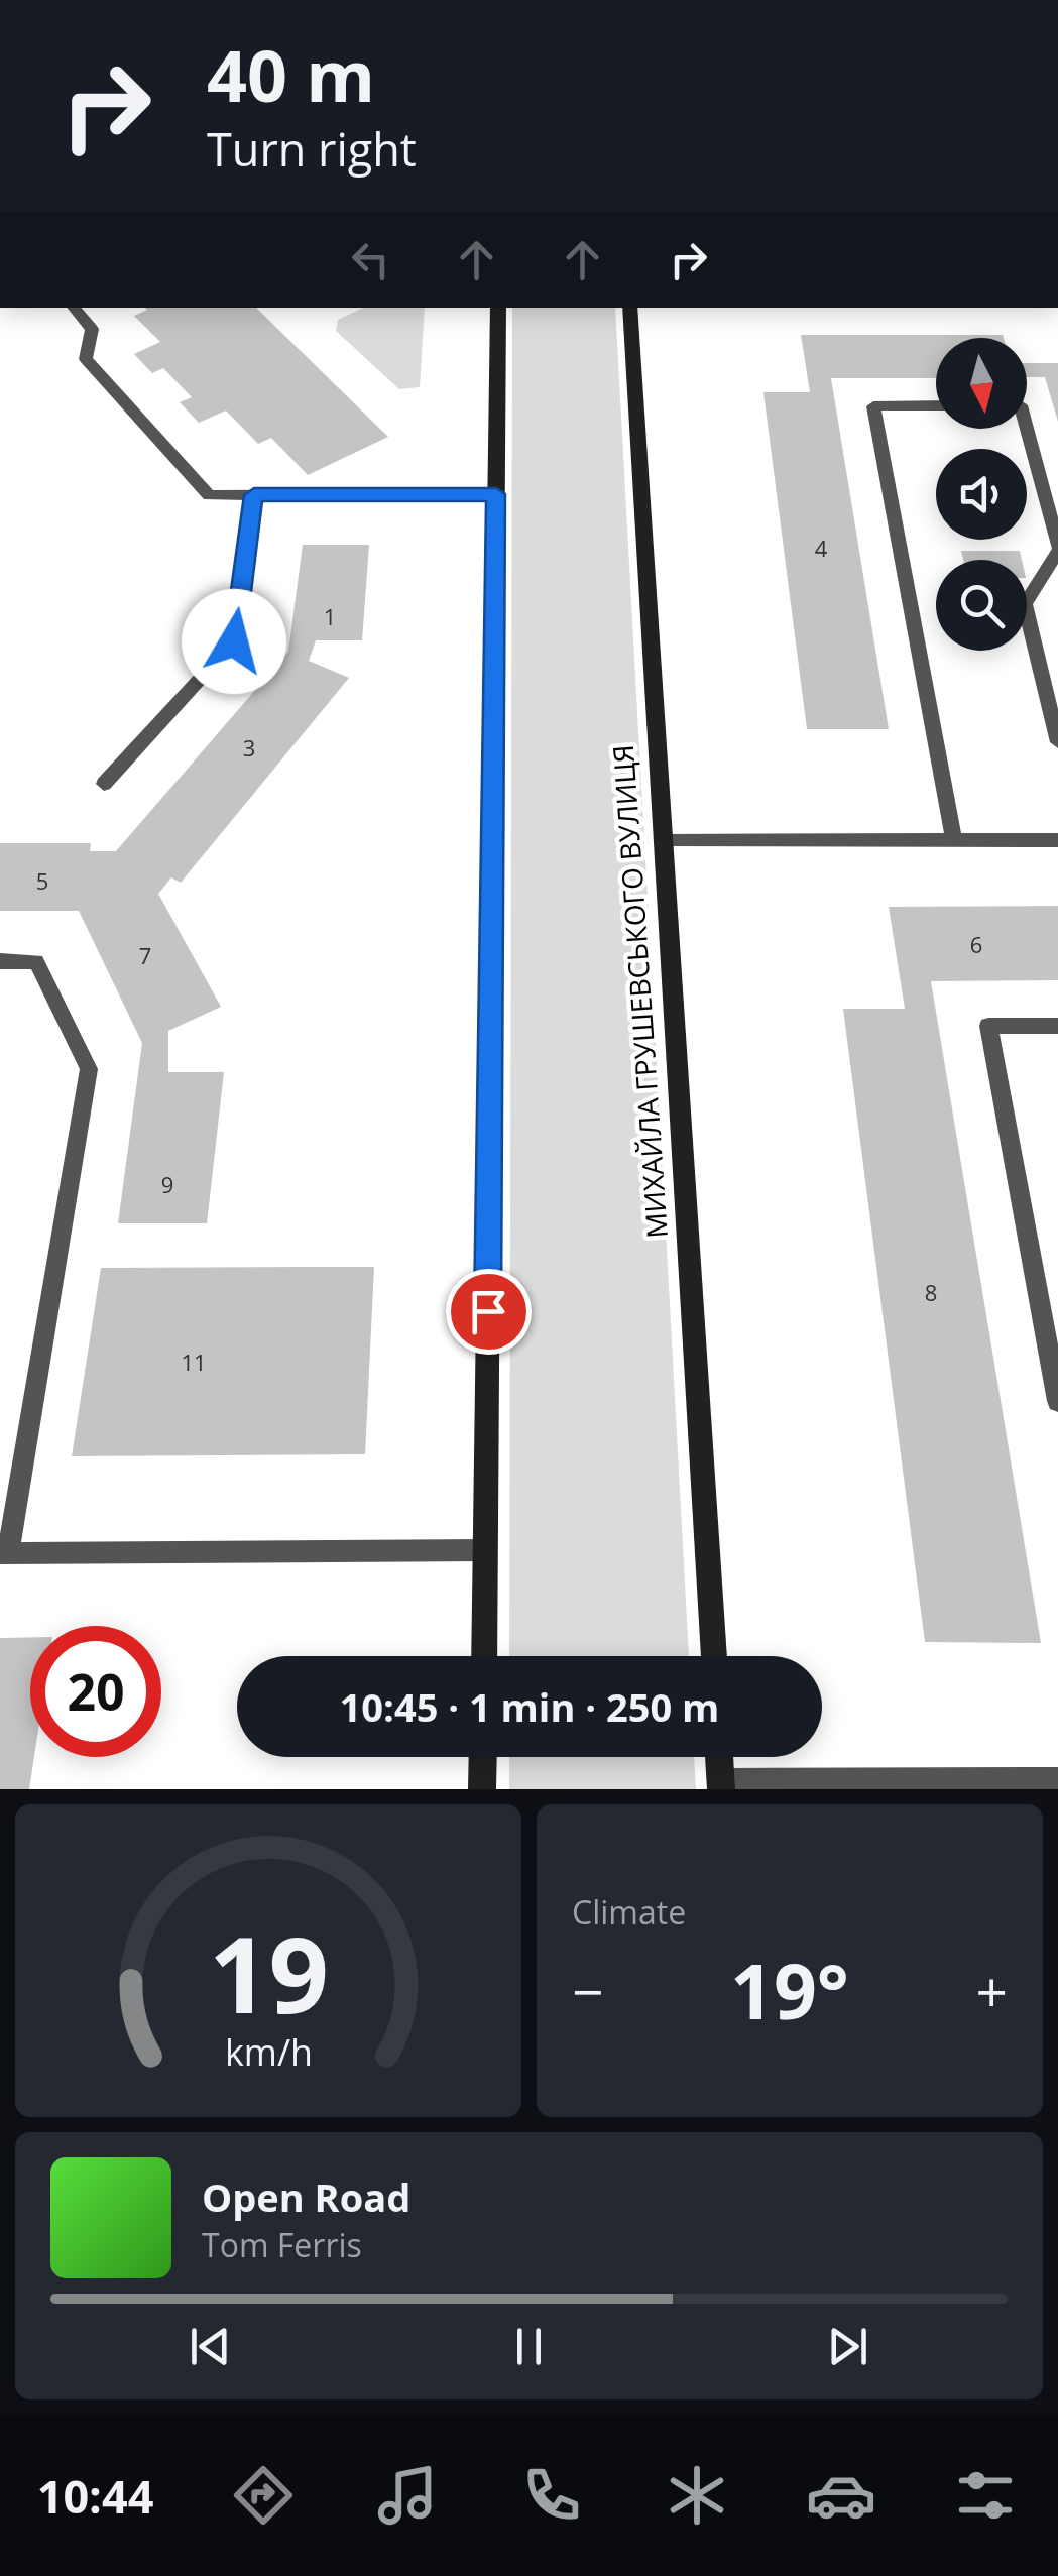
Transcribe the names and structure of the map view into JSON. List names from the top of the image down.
{
  "streets": {
    "street": ["МИХАЙЛА ГРУШЕВСЬКОГО ВУЛИЦЯ"]
  },
  "house_numbers": [
    "4",
    "1",
    "3",
    "5",
    "6",
    "7",
    "9",
    "8",
    "11"
  ],
  "north": "bottom",
  "page": {
    "turn": ["40 m", "Turn right"],
    "limit": "20",
    "trip": "10:45 · 1 min · 250 m",
    "tile": "Climate",
    "heat": ["−", "19°", "+"],
    "song": ["Open Road", "Tom Ferris"],
    "tabs": "10:44",
    "gauge": ["19", "km/h"]
  }
}
